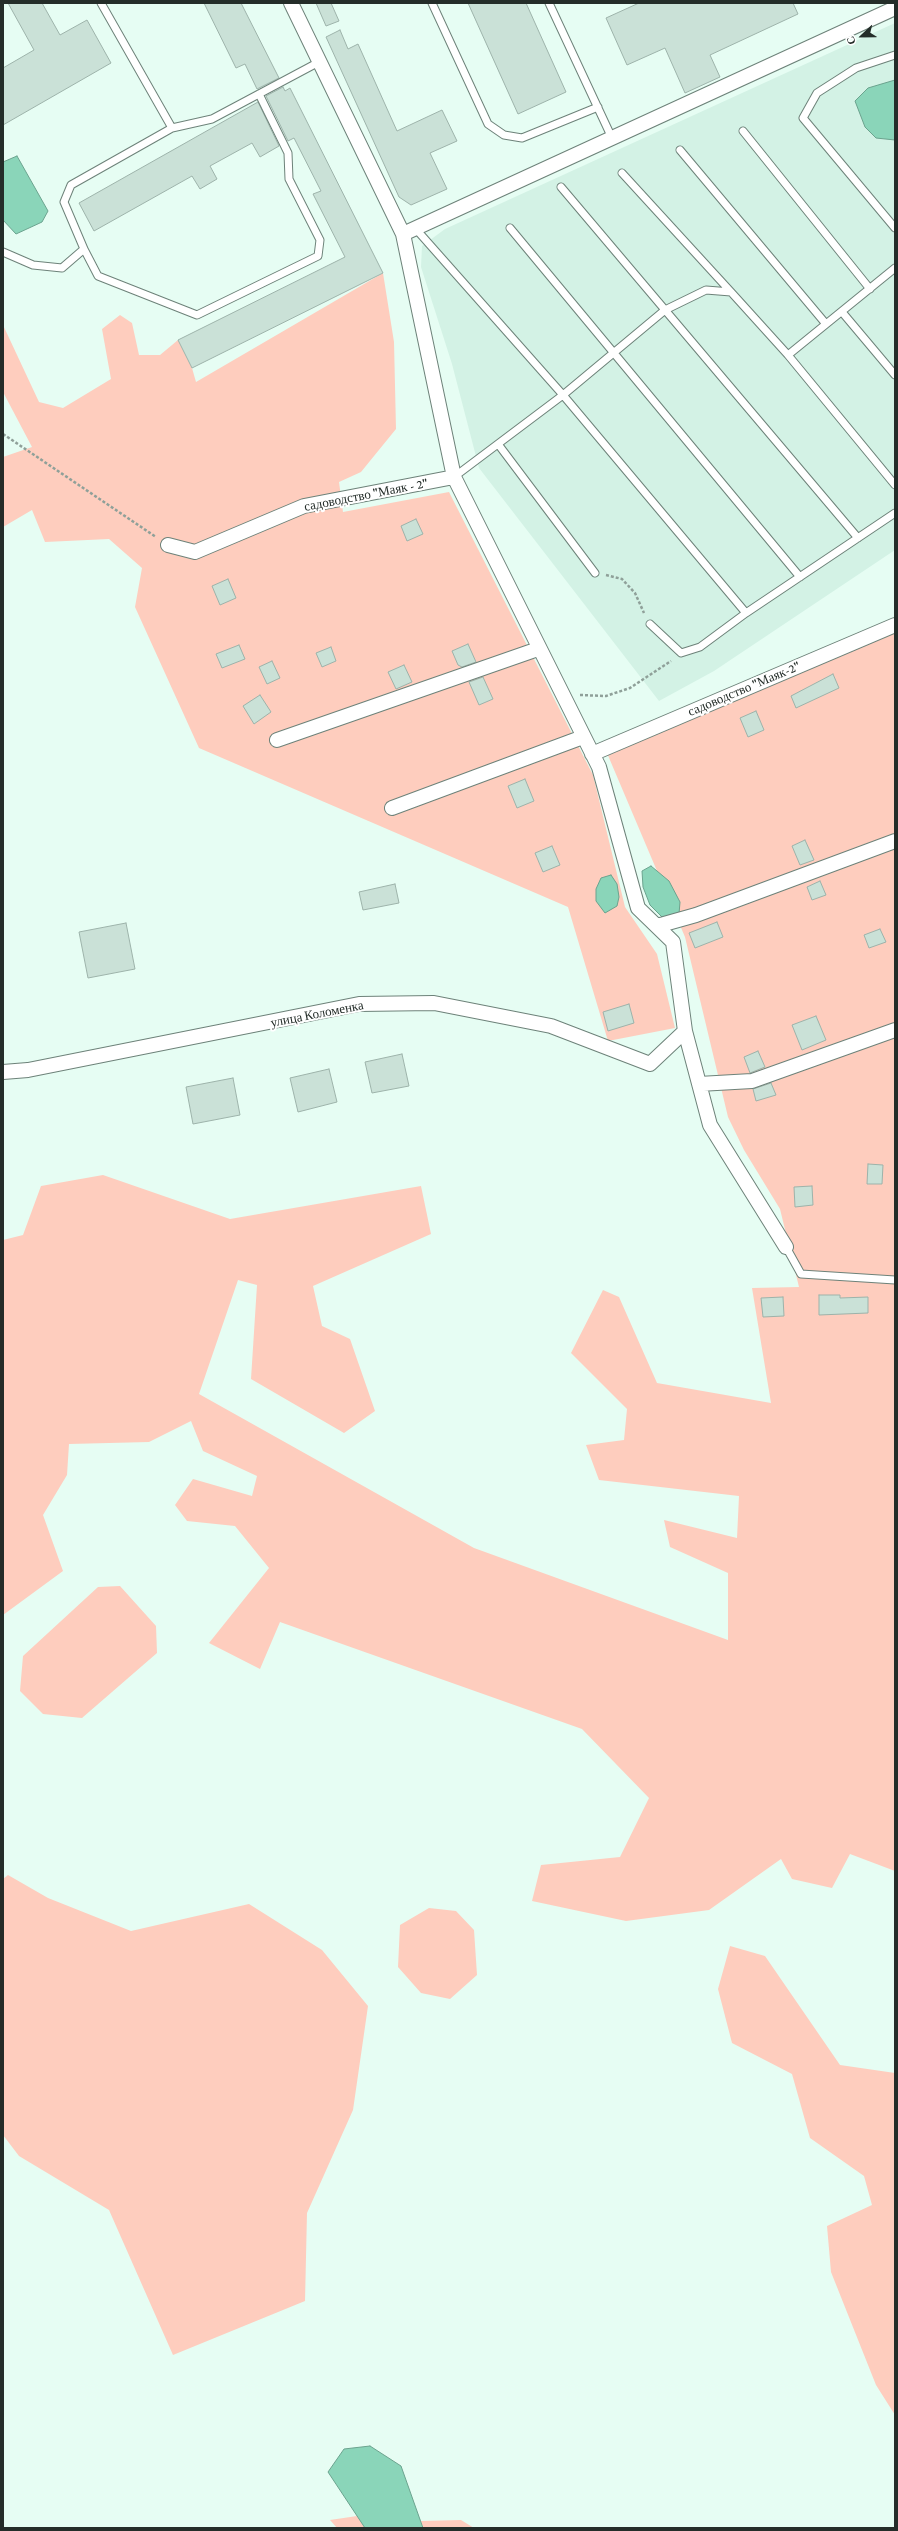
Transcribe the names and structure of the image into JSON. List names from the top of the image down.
{
  "streets": {
    "street": ["садоводство \"Маяк - 2\"", "садоводство \"Маяк-2\"", "улица Коломенка"]
  },
  "north": "left"
}
